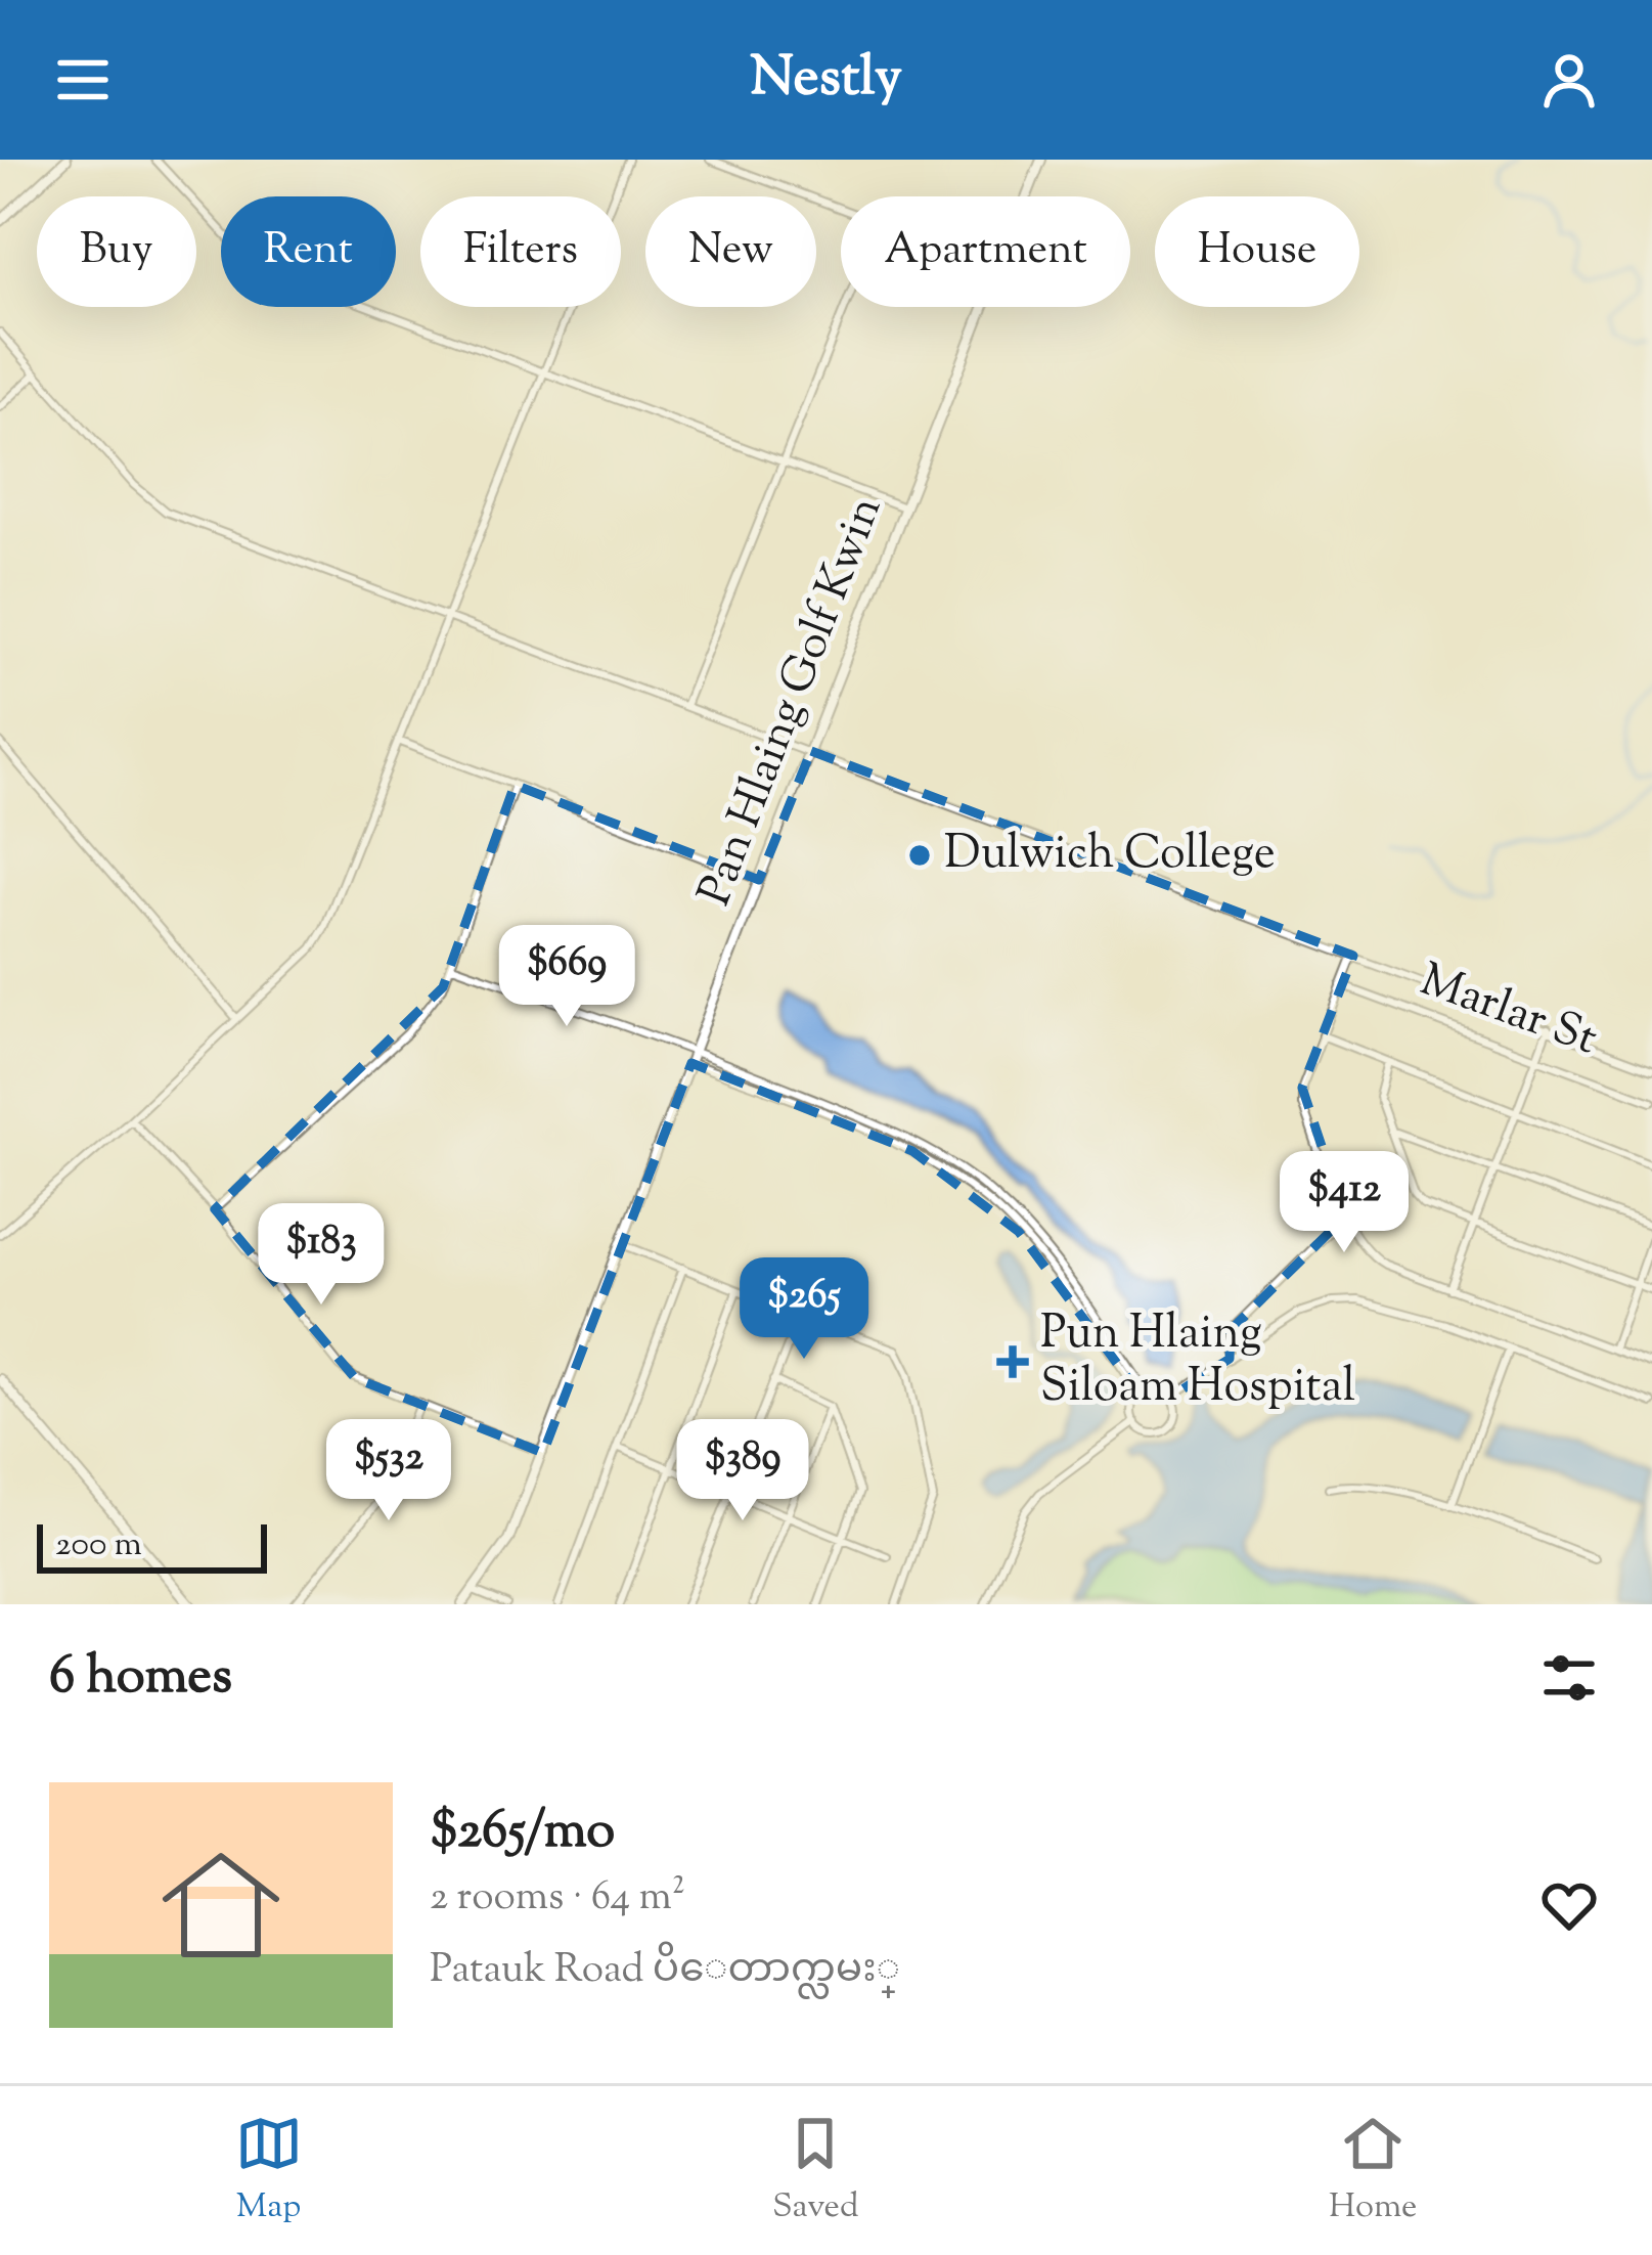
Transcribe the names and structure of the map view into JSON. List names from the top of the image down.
{
  "streets": {
    "street": ["Pan Hlaing Golf Kwin", "Marlar St"]
  },
  "places": {
    "other": ["Dulwich College"],
    "health": ["Pun Hlaing Siloam Hospital"]
  },
  "scale_bar": "200 m",
  "page": {
    "header": "Nestly",
    "chip": [
      "Buy",
      "Rent",
      "Filters",
      "New",
      "Apartment",
      "House"
    ],
    "price": [
      "$669",
      "$412",
      "$183",
      "$265",
      "$532",
      "$389"
    ],
    "scale": "200 m",
    "heading": "6 homes",
    "list": [
      {
        "name": "$265/mo",
        "note": "2 rooms · 64 m² · Patauk Road ပိေတာက္လမး္"
      }
    ],
    "tabs": ["Map", "Saved", "Home"]
  }
}
